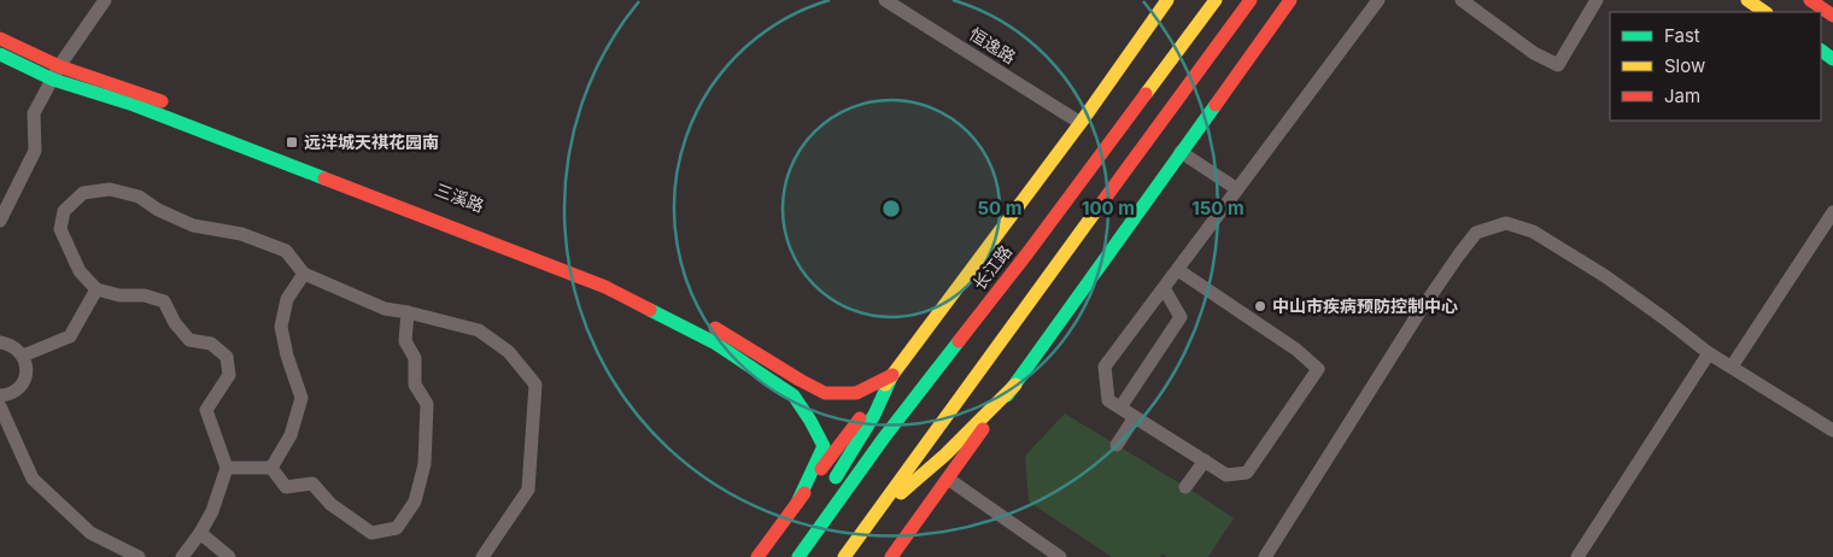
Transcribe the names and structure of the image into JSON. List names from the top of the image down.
{
  "streets": {
    "main road": ["三溪路", "长江路"],
    "street": ["恒逸路"]
  },
  "crossings": [
    ["恒逸路", "长江路"],
    ["三溪路", "长江路"]
  ],
  "places": {
    "transit": ["远洋城天祺花园南"],
    "other": ["中山市疾病预防控制中心"]
  },
  "legend": ["Fast", "Slow", "Jam"],
  "rings": ["50 m", "100 m", "150 m"]
}
